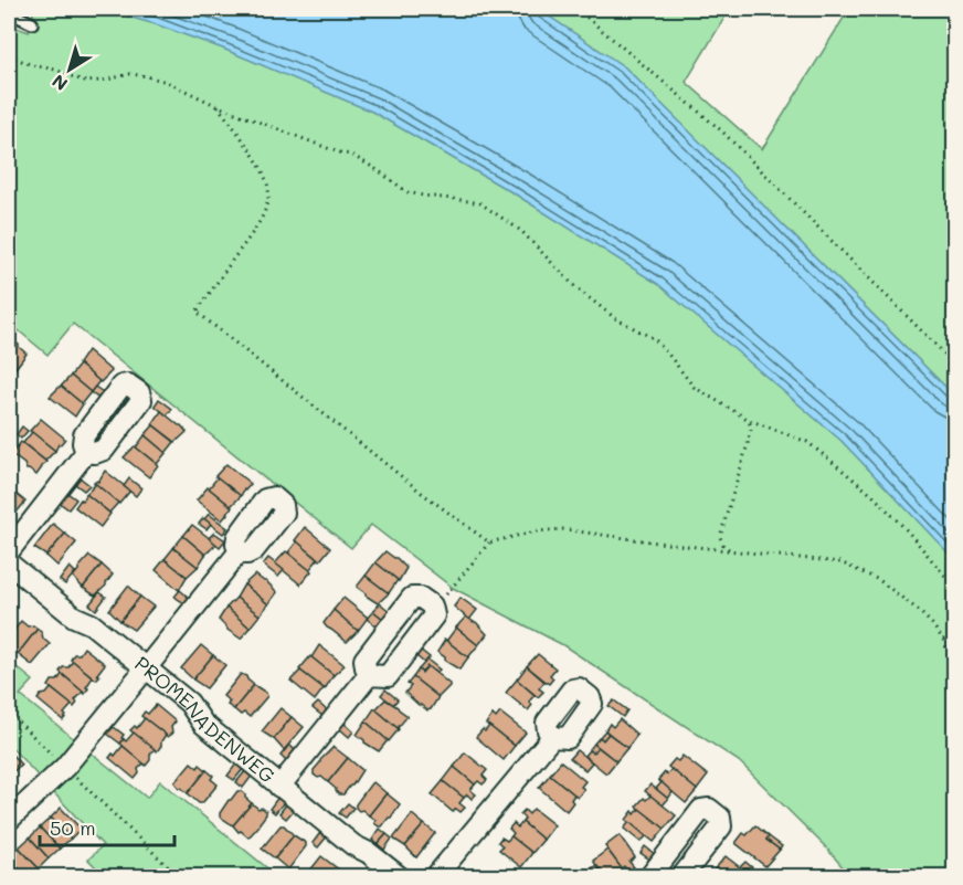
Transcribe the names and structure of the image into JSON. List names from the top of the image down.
{
  "streets": {
    "street": ["PROMENADENWEG"]
  },
  "scale_bar": "50 m",
  "north": "bottom left"
}
